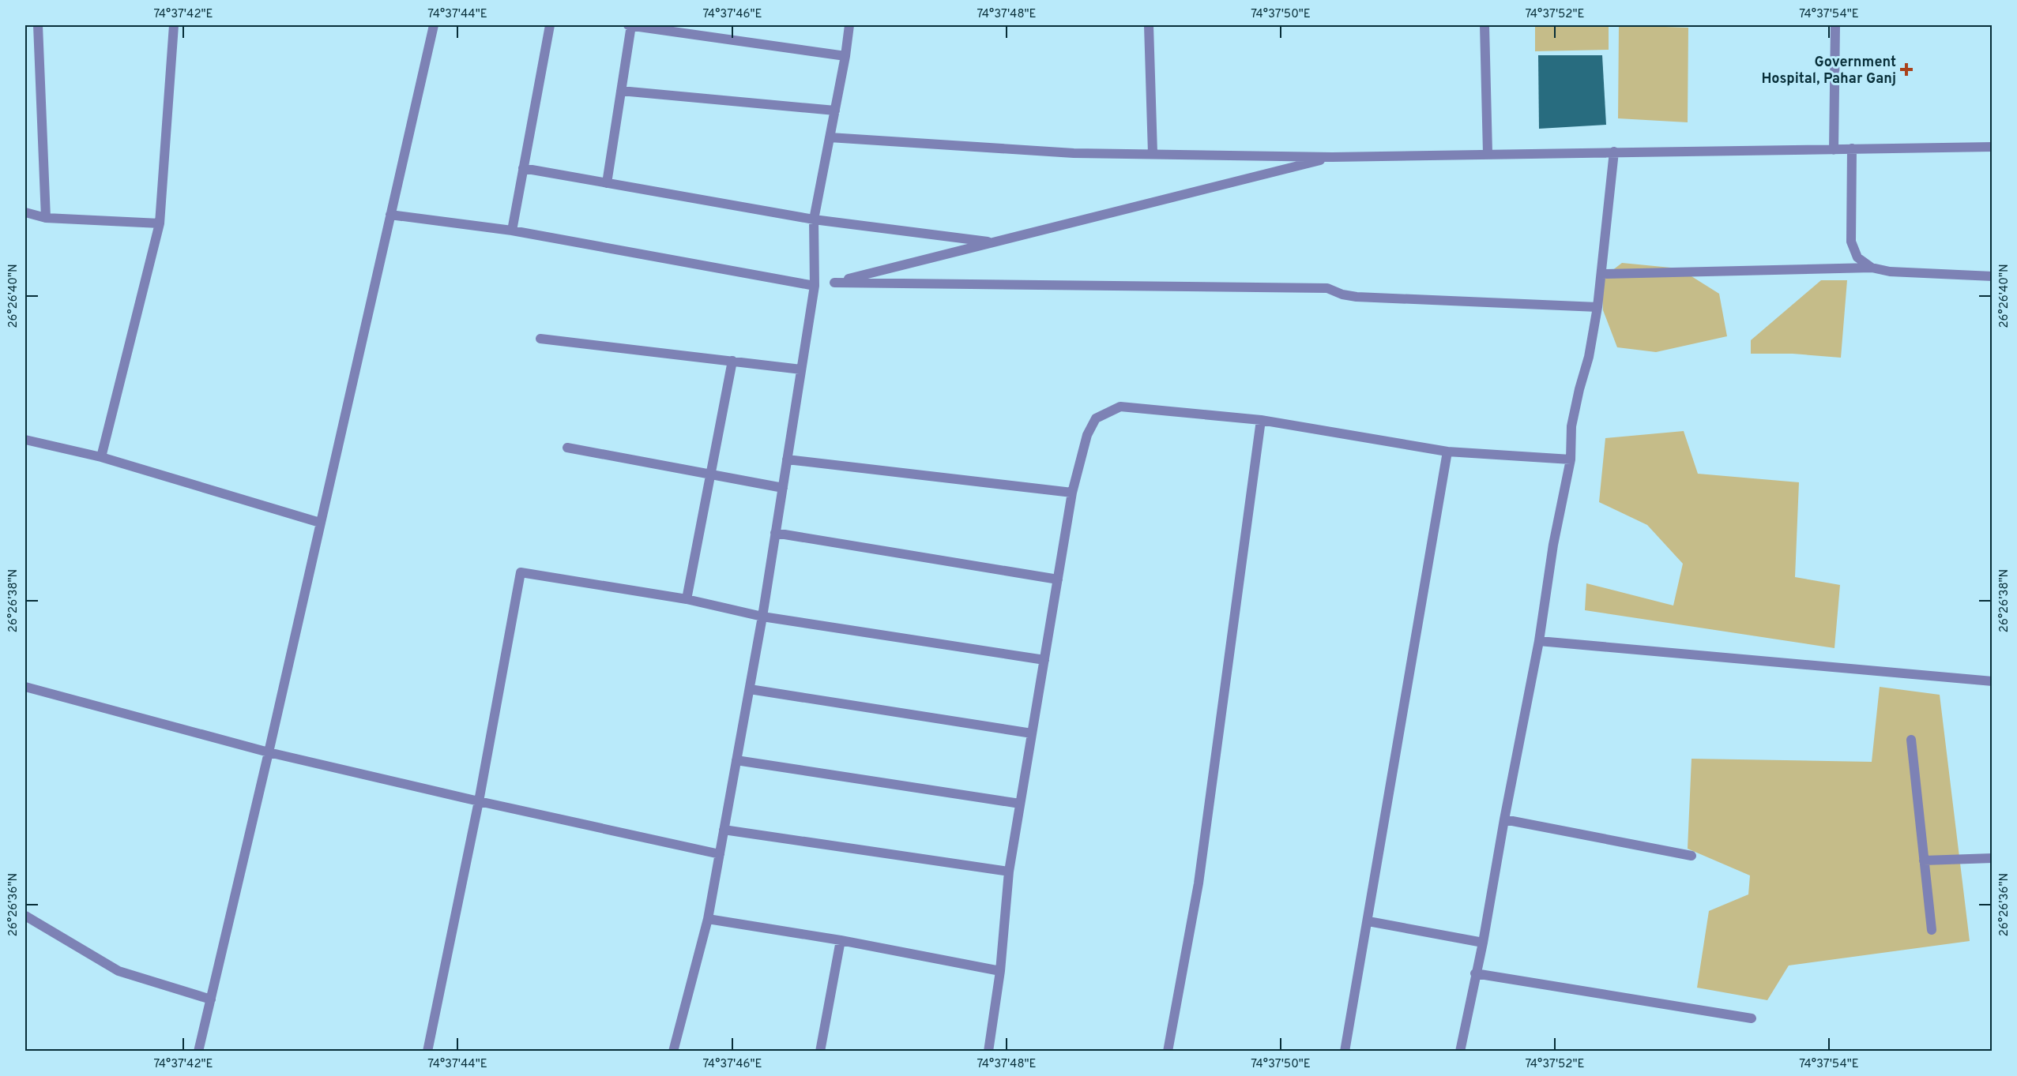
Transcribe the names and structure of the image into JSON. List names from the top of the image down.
{
  "places": {
    "health": ["Government Hospital, Pahar Ganj"]
  },
  "coordinates": [
    "74°37'42\"E",
    "74°37'44\"E",
    "74°37'46\"E",
    "74°37'48\"E",
    "74°37'50\"E",
    "74°37'52\"E",
    "74°37'54\"E",
    "26°26'40\"N",
    "26°26'38\"N",
    "26°26'36\"N"
  ]
}
